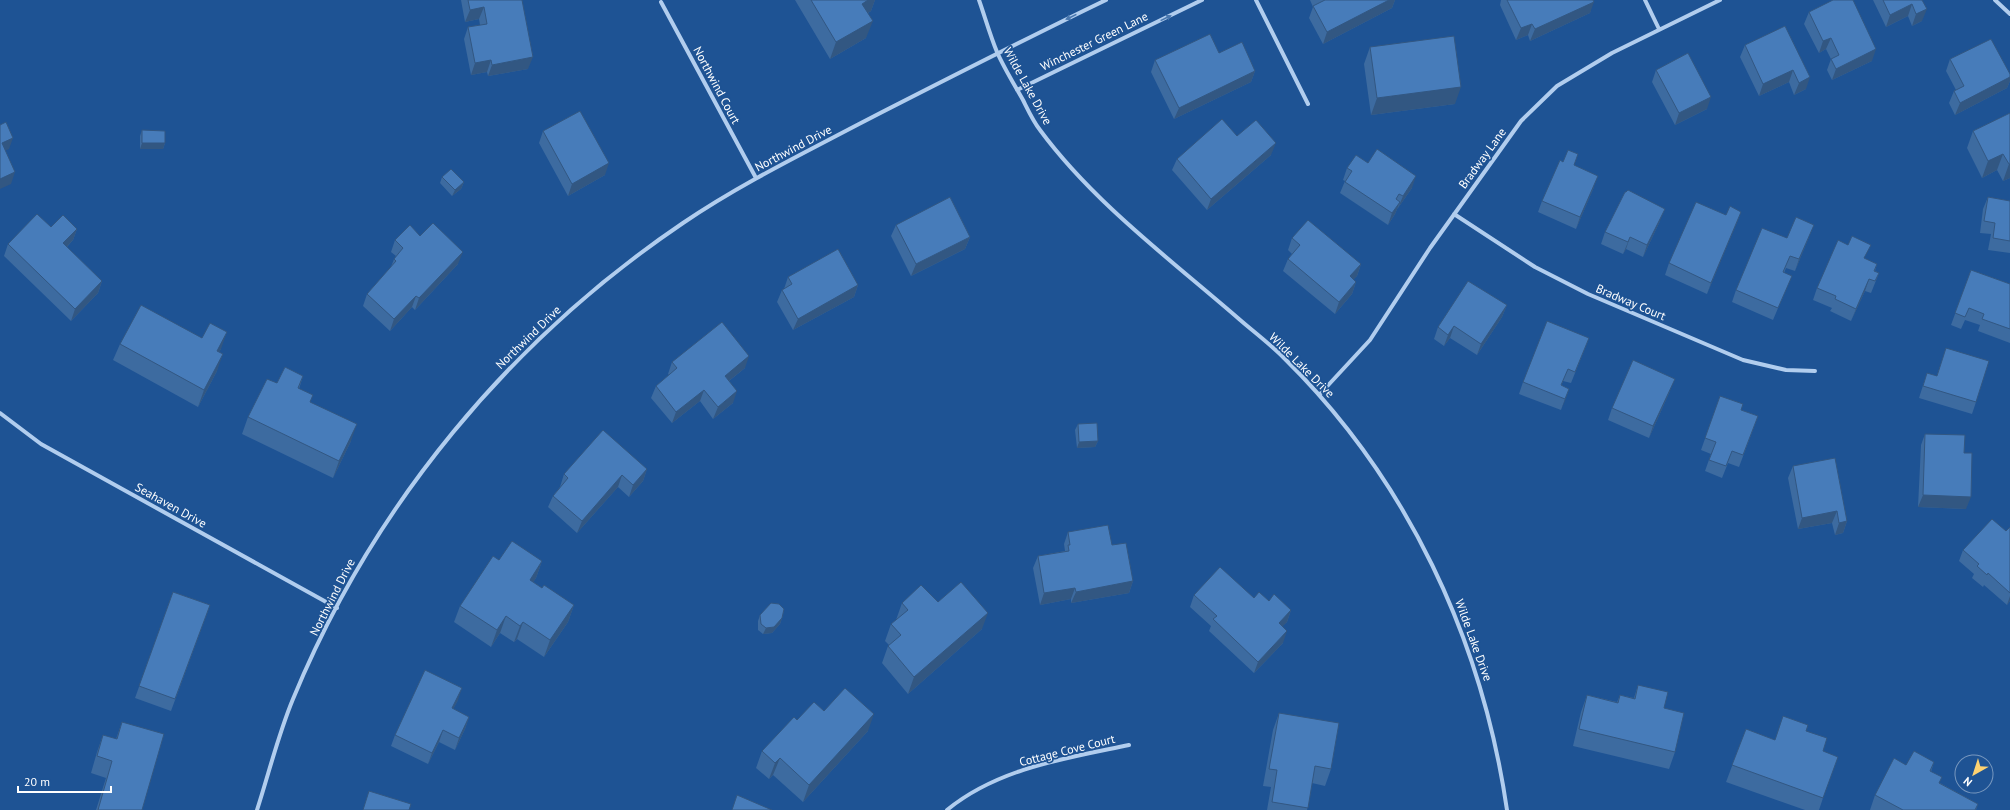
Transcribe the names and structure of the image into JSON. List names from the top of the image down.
{
  "streets": {
    "street": [
      "Winchester Green Lane",
      "Northwind Court",
      "Wilde Lake Drive",
      "Northwind Drive",
      "Bradway Lane",
      "Bradway Court",
      "Seahaven Drive",
      "Cottage Cove Court"
    ]
  },
  "crossings": [
    ["Winchester Green Lane", "Wilde Lake Drive"],
    ["Northwind Court", "Northwind Drive"],
    ["Wilde Lake Drive", "Northwind Drive"],
    ["Wilde Lake Drive", "Bradway Lane"],
    ["Northwind Drive", "Seahaven Drive"],
    ["Bradway Lane", "Bradway Court"]
  ],
  "one_way": ["Winchester Green Lane"],
  "scale_bar": "20 m",
  "north": "bottom left"
}
